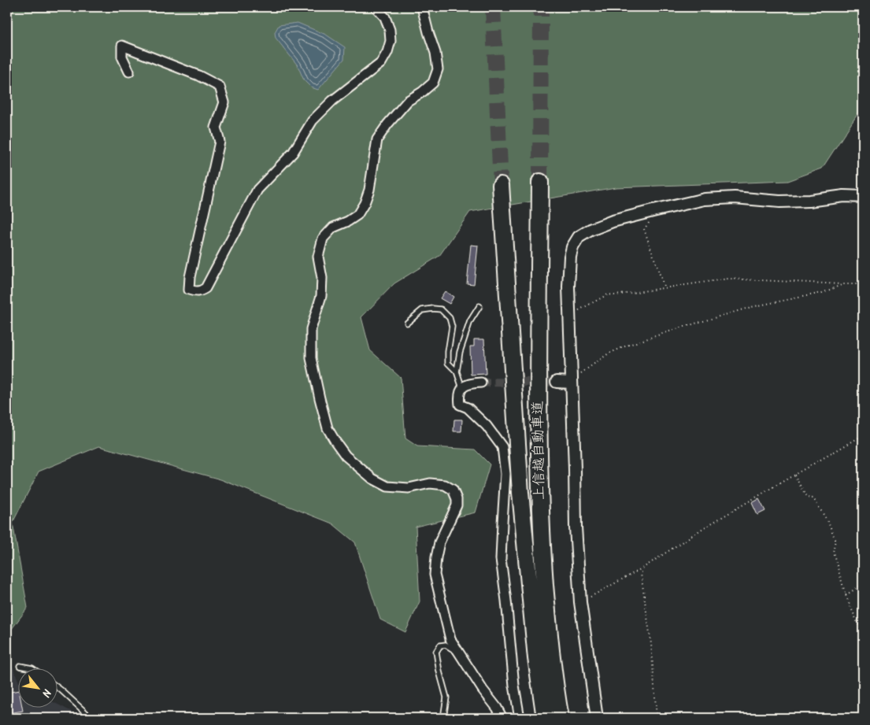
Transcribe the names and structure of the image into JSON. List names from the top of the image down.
{
  "streets": {
    "highway": ["上信越自動車道"]
  },
  "north": "bottom right"
}
